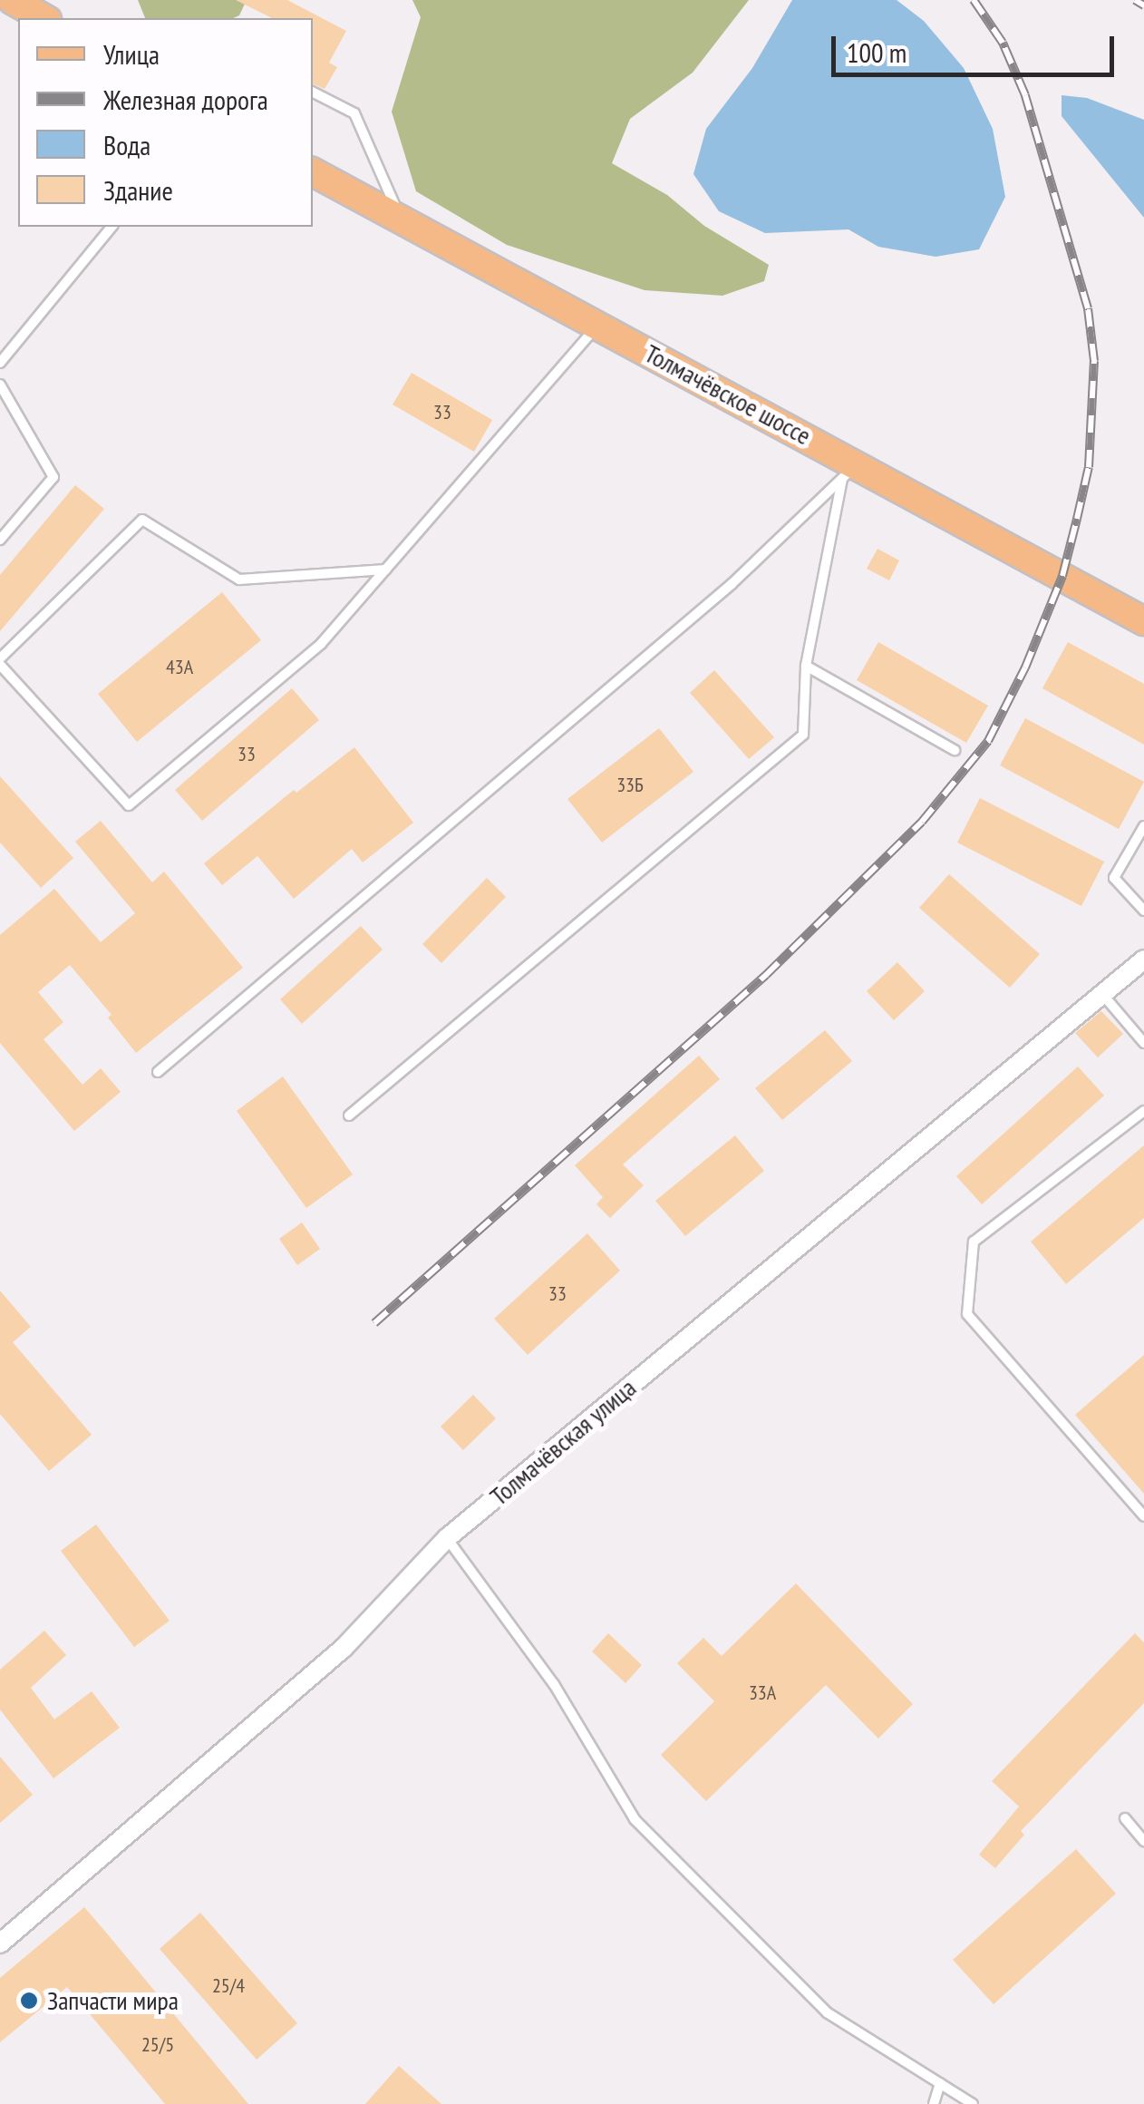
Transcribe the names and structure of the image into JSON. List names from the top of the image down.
{
  "streets": {
    "main road": ["Толмачёвское шоссе"],
    "street": ["Толмачёвская улица"]
  },
  "places": ["Запчасти мира"],
  "house_numbers": [
    "33",
    "43А",
    "33",
    "33Б",
    "33",
    "33А",
    "25/4",
    "25/5"
  ],
  "legend": [
    "Улица",
    "Железная дорога",
    "Вода",
    "Здание"
  ],
  "scale_bar": "100 m"
}
